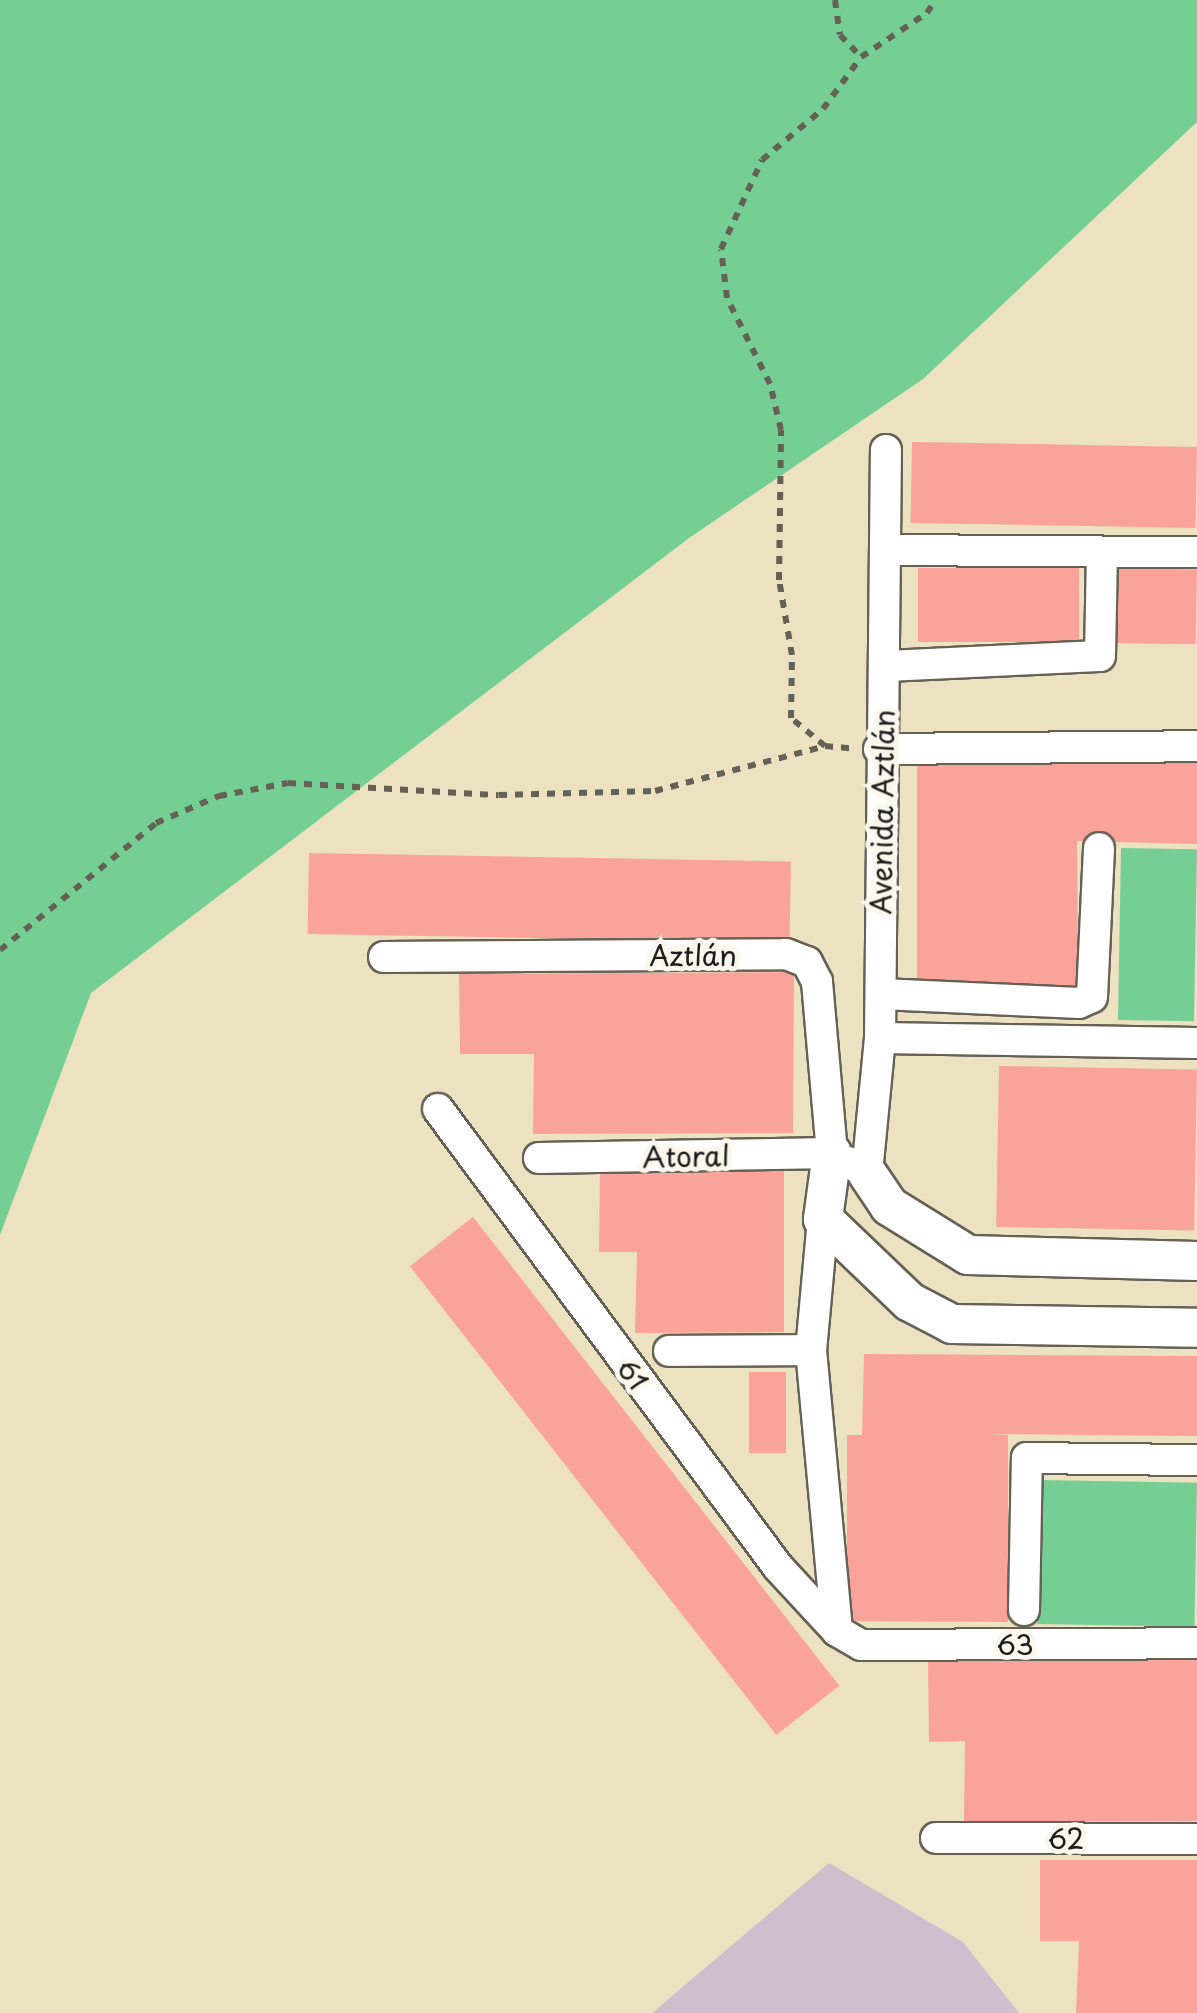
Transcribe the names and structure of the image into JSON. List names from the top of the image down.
{
  "streets": {
    "street": [
      "Avenida Aztlán",
      "Aztlán",
      "Atoral",
      "61",
      "63",
      "62"
    ]
  },
  "crossings": [
    ["Aztlán", "Atoral"],
    ["61", "63"]
  ]
}
